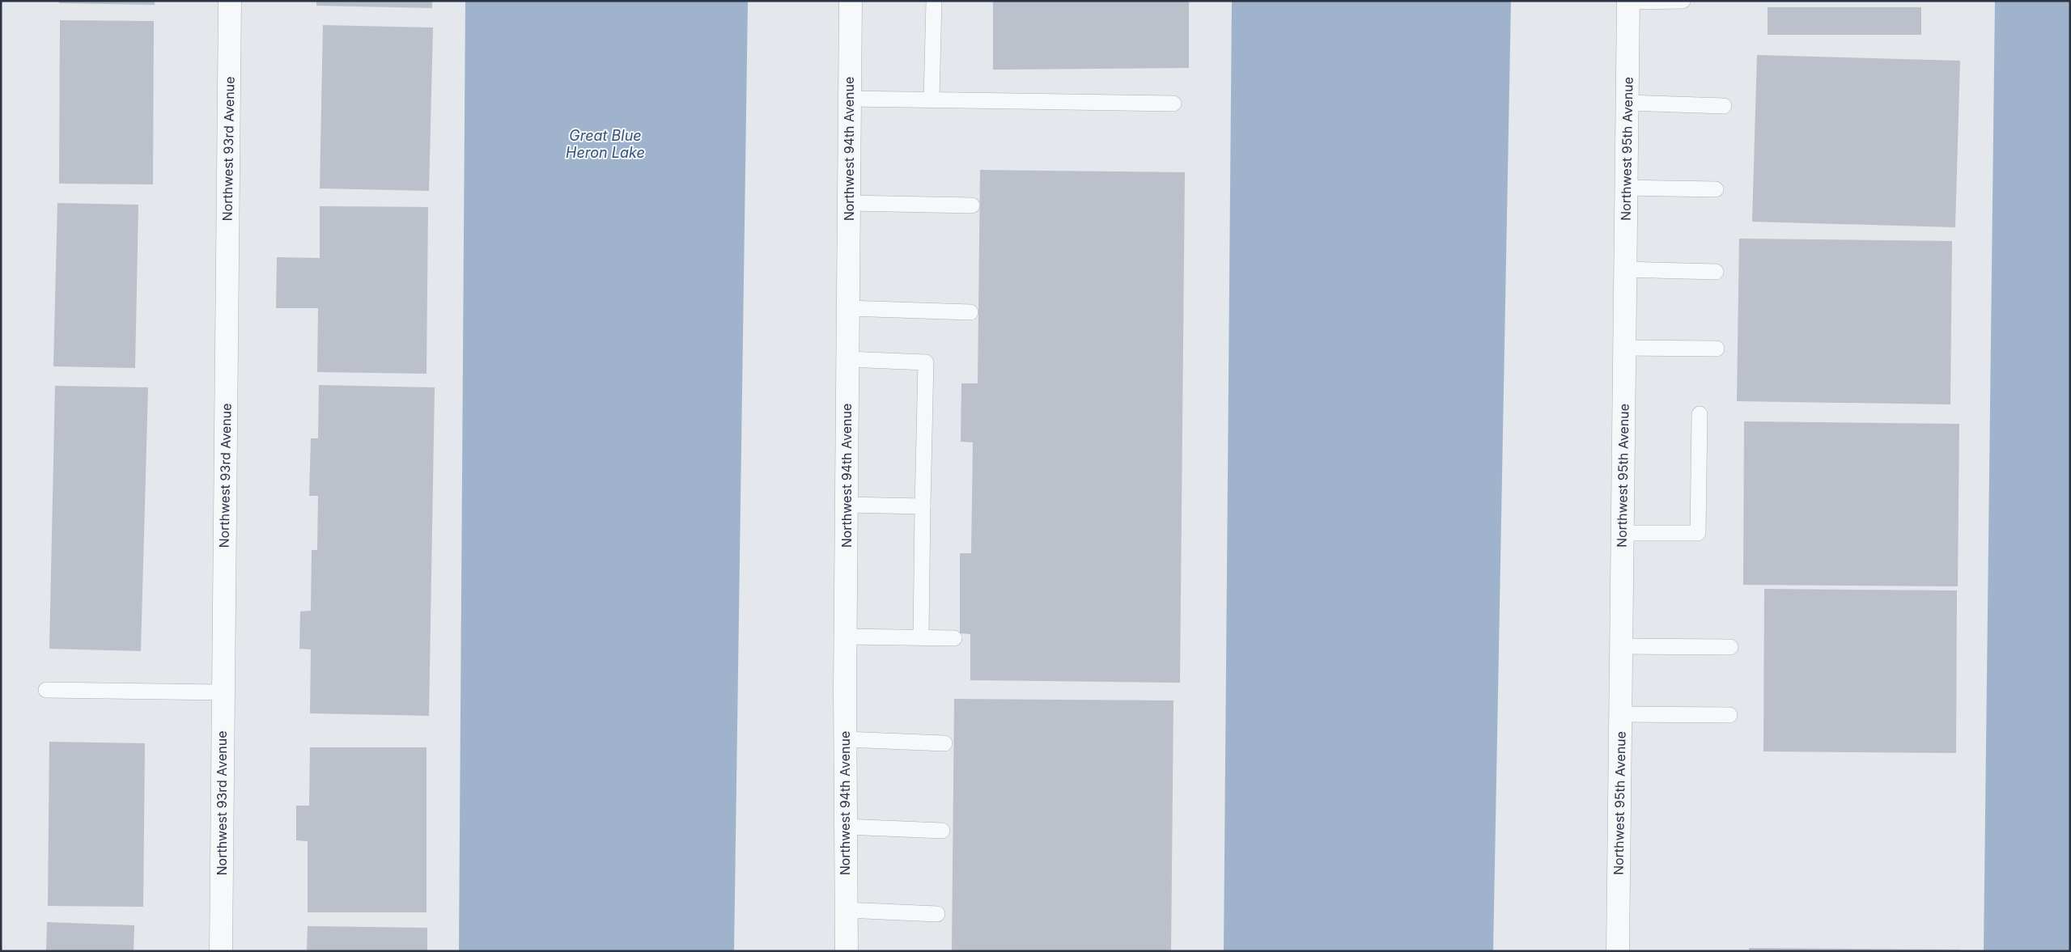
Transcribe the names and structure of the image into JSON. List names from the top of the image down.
{
  "streets": {
    "street": ["Northwest 93rd Avenue", "Northwest 94th Avenue", "Northwest 95th Avenue"]
  },
  "water": ["Great Blue Heron Lake"]
}
